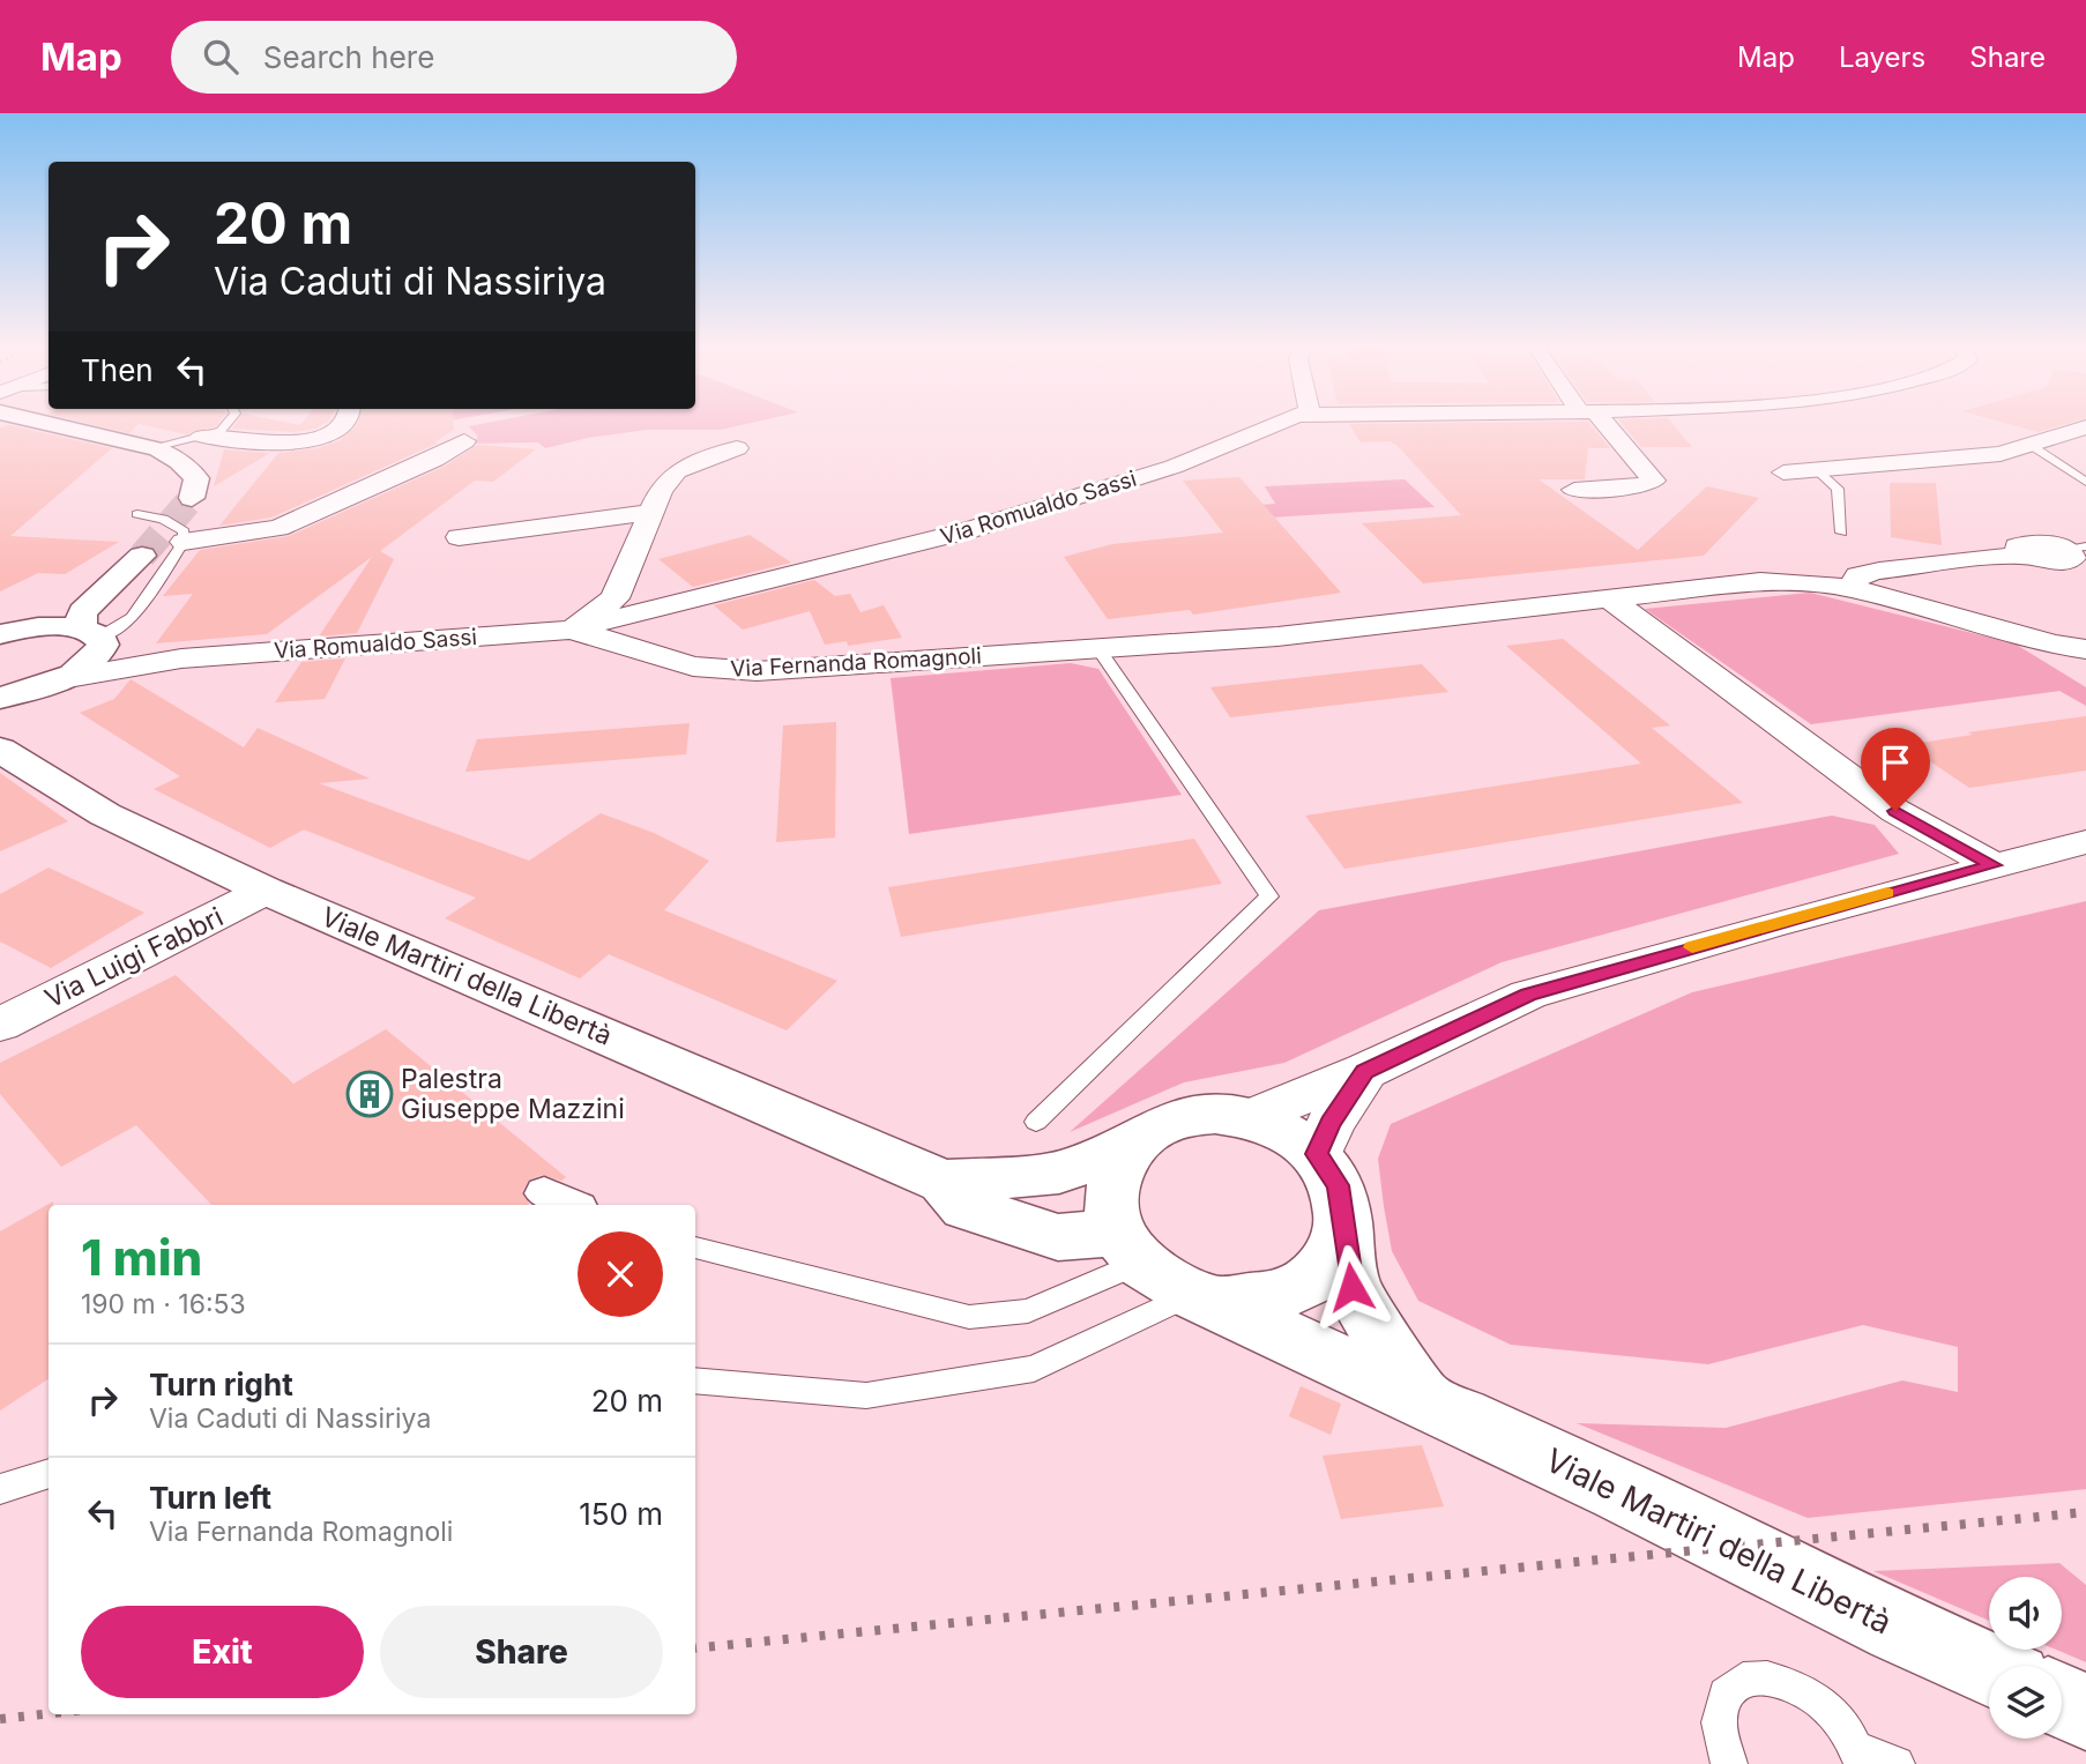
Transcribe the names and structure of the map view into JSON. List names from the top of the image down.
{
  "streets": {
    "main road": ["Viale Martiri della Libertà"],
    "street": ["Via Romualdo Sassi", "Via Fernanda Romagnoli", "Via Luigi Fabbri"]
  },
  "crossings": [
    ["Via Romualdo Sassi", "Via Fernanda Romagnoli"],
    ["Via Luigi Fabbri", "Viale Martiri della Libertà"]
  ],
  "places": {
    "building": ["Palestra Giuseppe Mazzini"]
  },
  "page": {
    "header": "Map",
    "search": "Search here",
    "nav": ["Map", "Layers", "Share"],
    "turn": ["20 m", "Via Caduti di Nassiriya"],
    "then": "Then",
    "heading": ["1 min", "190 m · 16:53"],
    "list": [
      {
        "name": "Turn right",
        "note": "Via Caduti di Nassiriya",
        "value": "20 m"
      },
      {
        "name": "Turn left",
        "note": "Via Fernanda Romagnoli",
        "value": "150 m"
      }
    ],
    "buttons": ["Exit", "Share"]
  }
}
